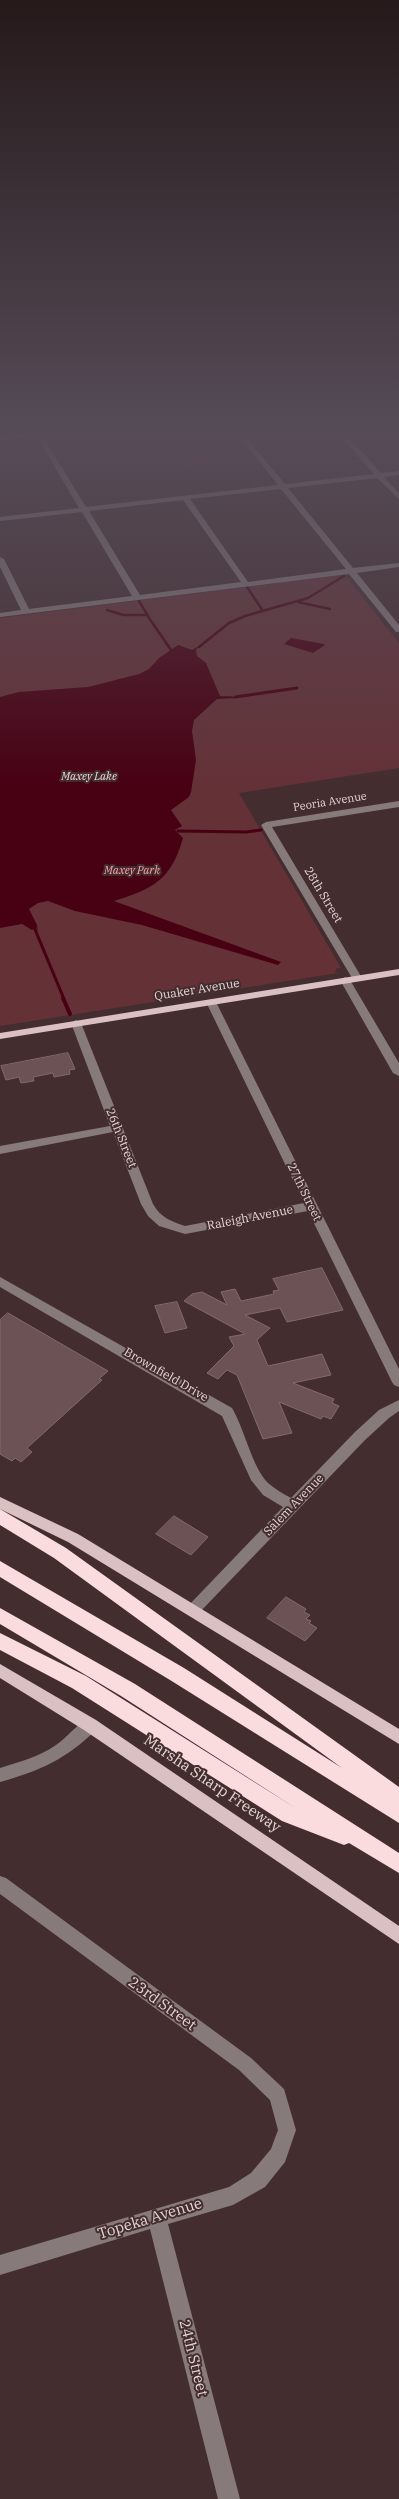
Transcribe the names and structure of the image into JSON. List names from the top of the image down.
{
  "streets": {
    "main road": ["Quaker Avenue", "Marsha Sharp Freeway"],
    "street": [
      "Peoria Avenue",
      "28th Street",
      "26th Street",
      "27th Street",
      "Raleigh Avenue",
      "Brownfield Drive",
      "Salem Avenue",
      "23rd Street",
      "Topeka Avenue",
      "24th Street"
    ]
  },
  "crossings": [
    ["Peoria Avenue", "28th Street"],
    ["28th Street", "Quaker Avenue"],
    ["Quaker Avenue", "26th Street"],
    ["Quaker Avenue", "27th Street"],
    ["26th Street", "Raleigh Avenue"],
    ["27th Street", "Raleigh Avenue"],
    ["Brownfield Drive", "Salem Avenue"],
    ["23rd Street", "Topeka Avenue"],
    ["Topeka Avenue", "24th Street"]
  ],
  "water": ["Maxey Lake"],
  "parks": ["Maxey Park"]
}
